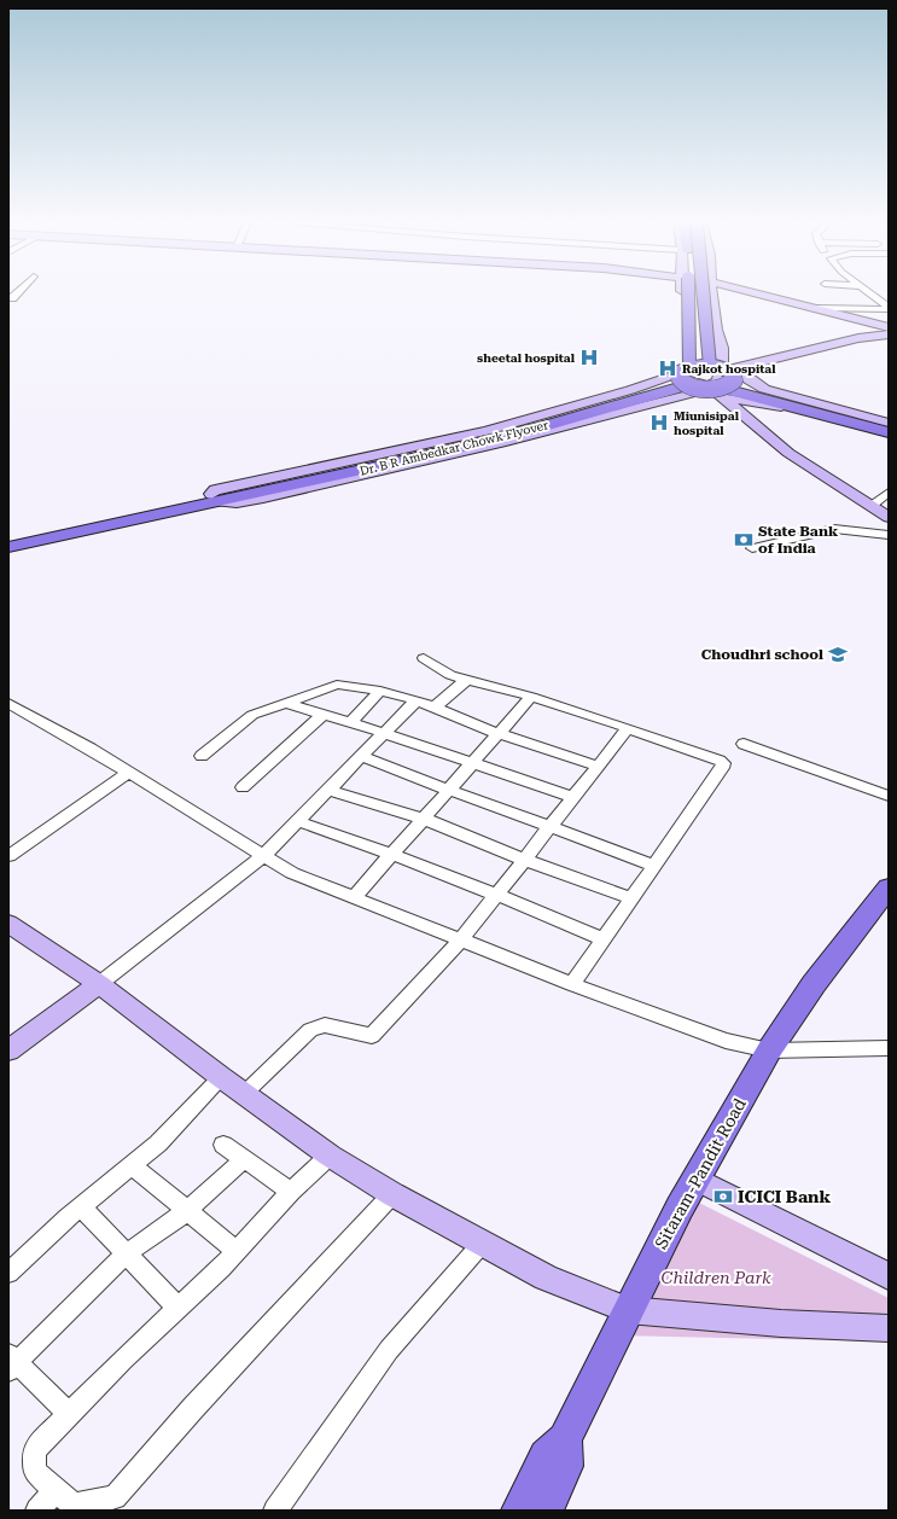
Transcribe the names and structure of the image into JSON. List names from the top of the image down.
{
  "streets": {
    "main road": ["Dr. B R Ambedkar Chowk Flyover", "Sitaram-Pandit Road"]
  },
  "parks": ["Children Park"],
  "places": {
    "hospital": ["sheetal hospital", "Rajkot hospital", "Miunisipal hospital"],
    "bank": ["State Bank of India", "ICICI Bank"],
    "school or university": ["Choudhri school"]
  }
}
